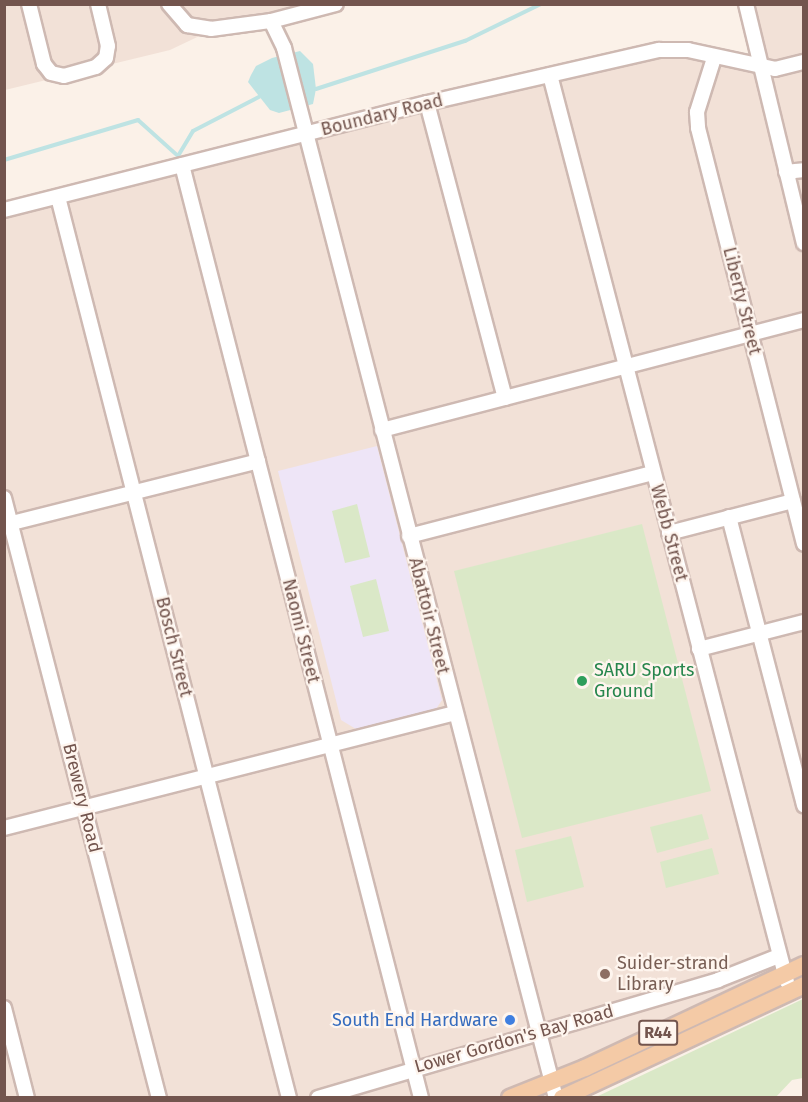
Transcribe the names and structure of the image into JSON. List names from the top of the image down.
{
  "streets": {
    "main road": ["R44"],
    "street": [
      "Boundary Road",
      "Liberty Street",
      "Webb Street",
      "Abattoir Street",
      "Naomi Street",
      "Bosch Street",
      "Brewery Road",
      "Lower Gordon's Bay Road"
    ]
  },
  "crossings": [
    ["Boundary Road", "Liberty Street"],
    ["Boundary Road", "Webb Street"],
    ["Boundary Road", "Abattoir Street"],
    ["Boundary Road", "Naomi Street"],
    ["Boundary Road", "Bosch Street"],
    ["Webb Street", "R44"],
    ["Webb Street", "Lower Gordon's Bay Road"],
    ["Abattoir Street", "R44"],
    ["Abattoir Street", "Lower Gordon's Bay Road"],
    ["Naomi Street", "Lower Gordon's Bay Road"]
  ],
  "places": ["SARU Sports Ground", "Suider-strand Library", "South End Hardware"]
}
